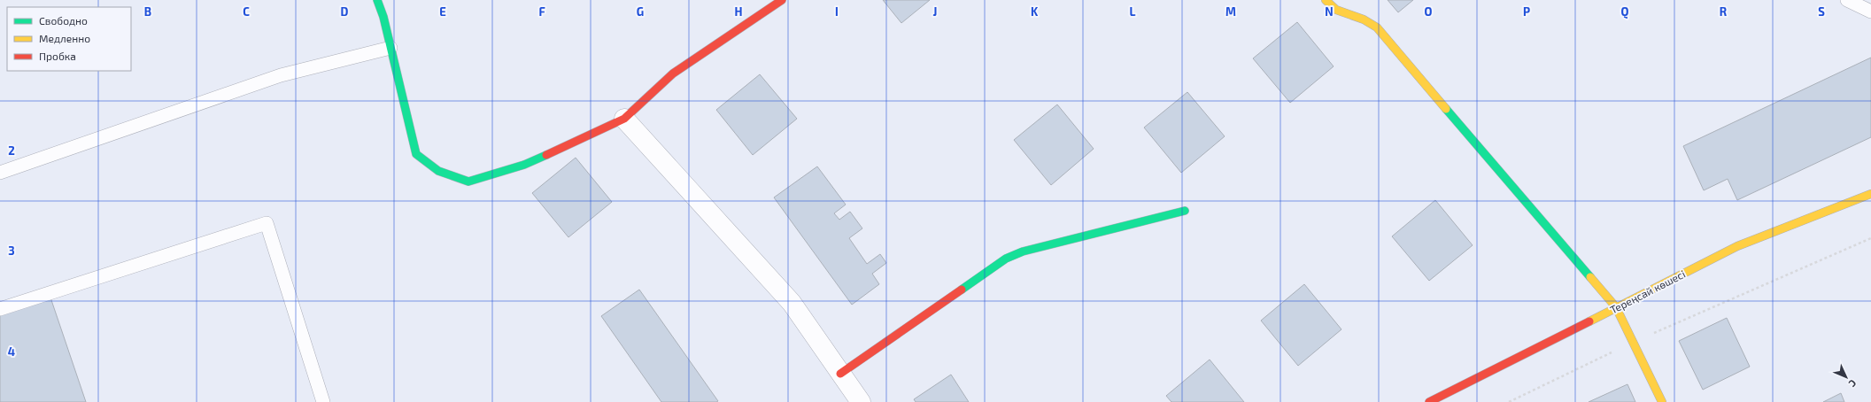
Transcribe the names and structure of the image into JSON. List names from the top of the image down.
{
  "streets": {
    "street": ["Тереңсай көшесі"]
  },
  "legend": ["Свободно", "Медленно", "Пробка"],
  "north": "bottom right",
  "grid": {
    "columns": [
      "B",
      "C",
      "D",
      "E",
      "F",
      "G",
      "H",
      "I",
      "J",
      "K",
      "L",
      "M",
      "N",
      "O",
      "P",
      "Q",
      "R",
      "S"
    ],
    "rows": ["2", "3", "4"]
  }
}
